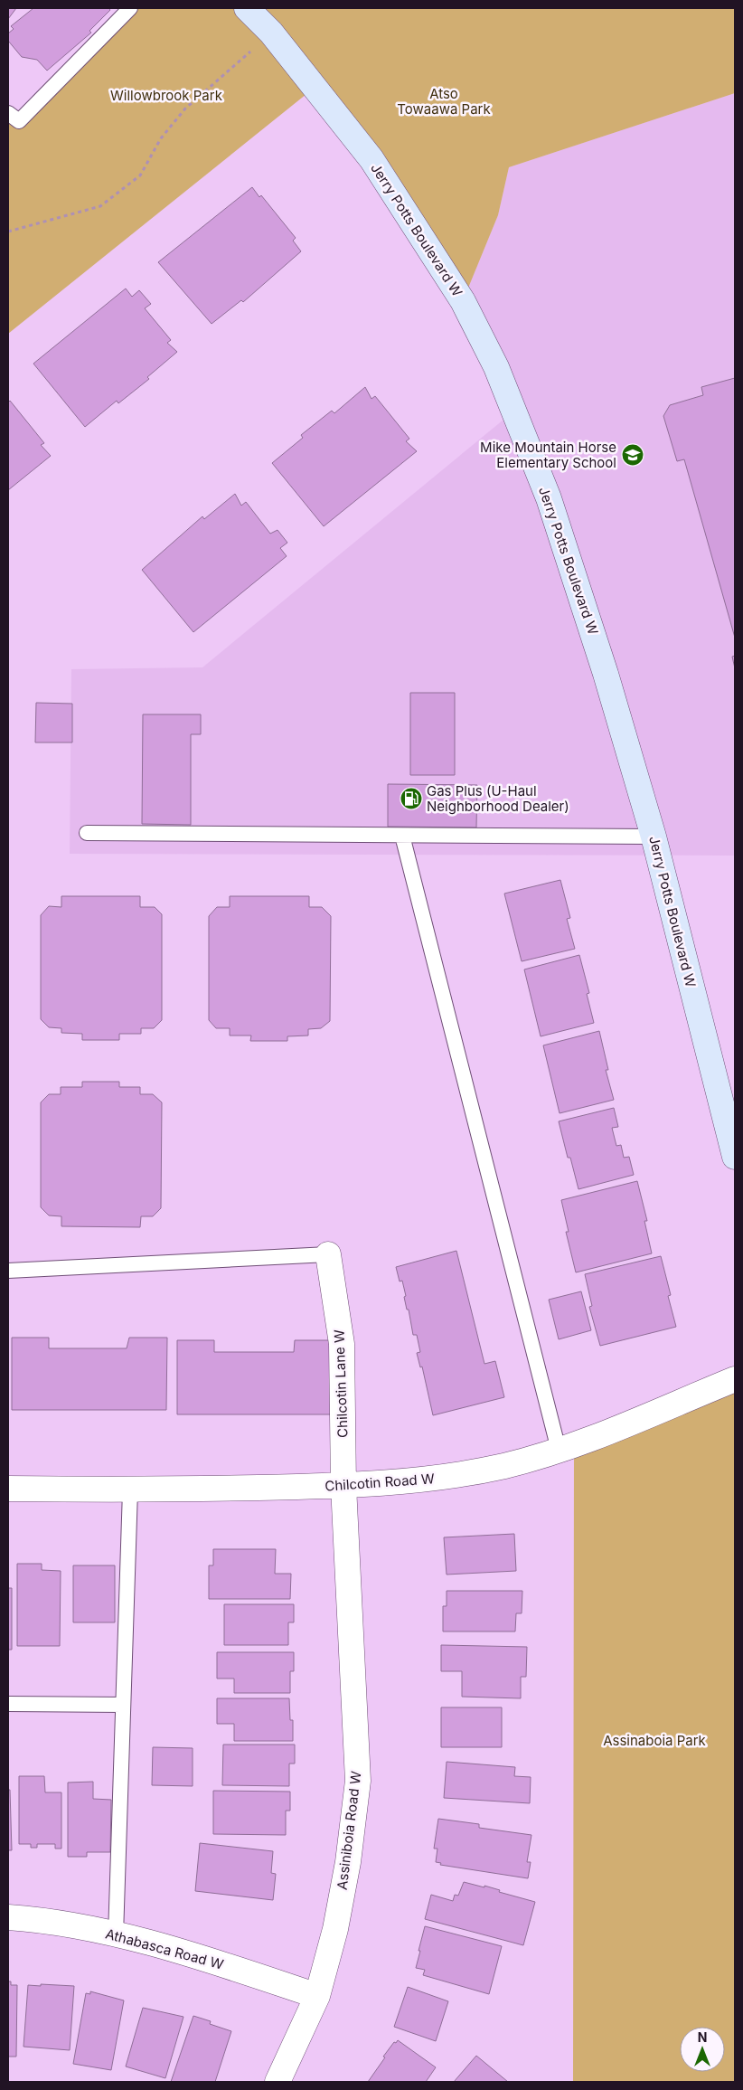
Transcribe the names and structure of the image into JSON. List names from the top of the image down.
{
  "streets": {
    "street": [
      "Jerry Potts Boulevard W",
      "Chilcotin Lane W",
      "Chilcotin Road W",
      "Assiniboia Road W",
      "Athabasca Road W"
    ]
  },
  "crossings": [
    ["Chilcotin Lane W", "Chilcotin Road W"],
    ["Chilcotin Lane W", "Assiniboia Road W"],
    ["Chilcotin Road W", "Assiniboia Road W"],
    ["Assiniboia Road W", "Athabasca Road W"]
  ],
  "parks": ["Atso Towaawa Park", "Willowbrook Park", "Assinaboia Park"],
  "places": {
    "school or university": ["Mike Mountain Horse Elementary School"],
    "fuel station": ["Gas Plus (U-Haul Neighborhood Dealer)"]
  },
  "north": "top"
}
